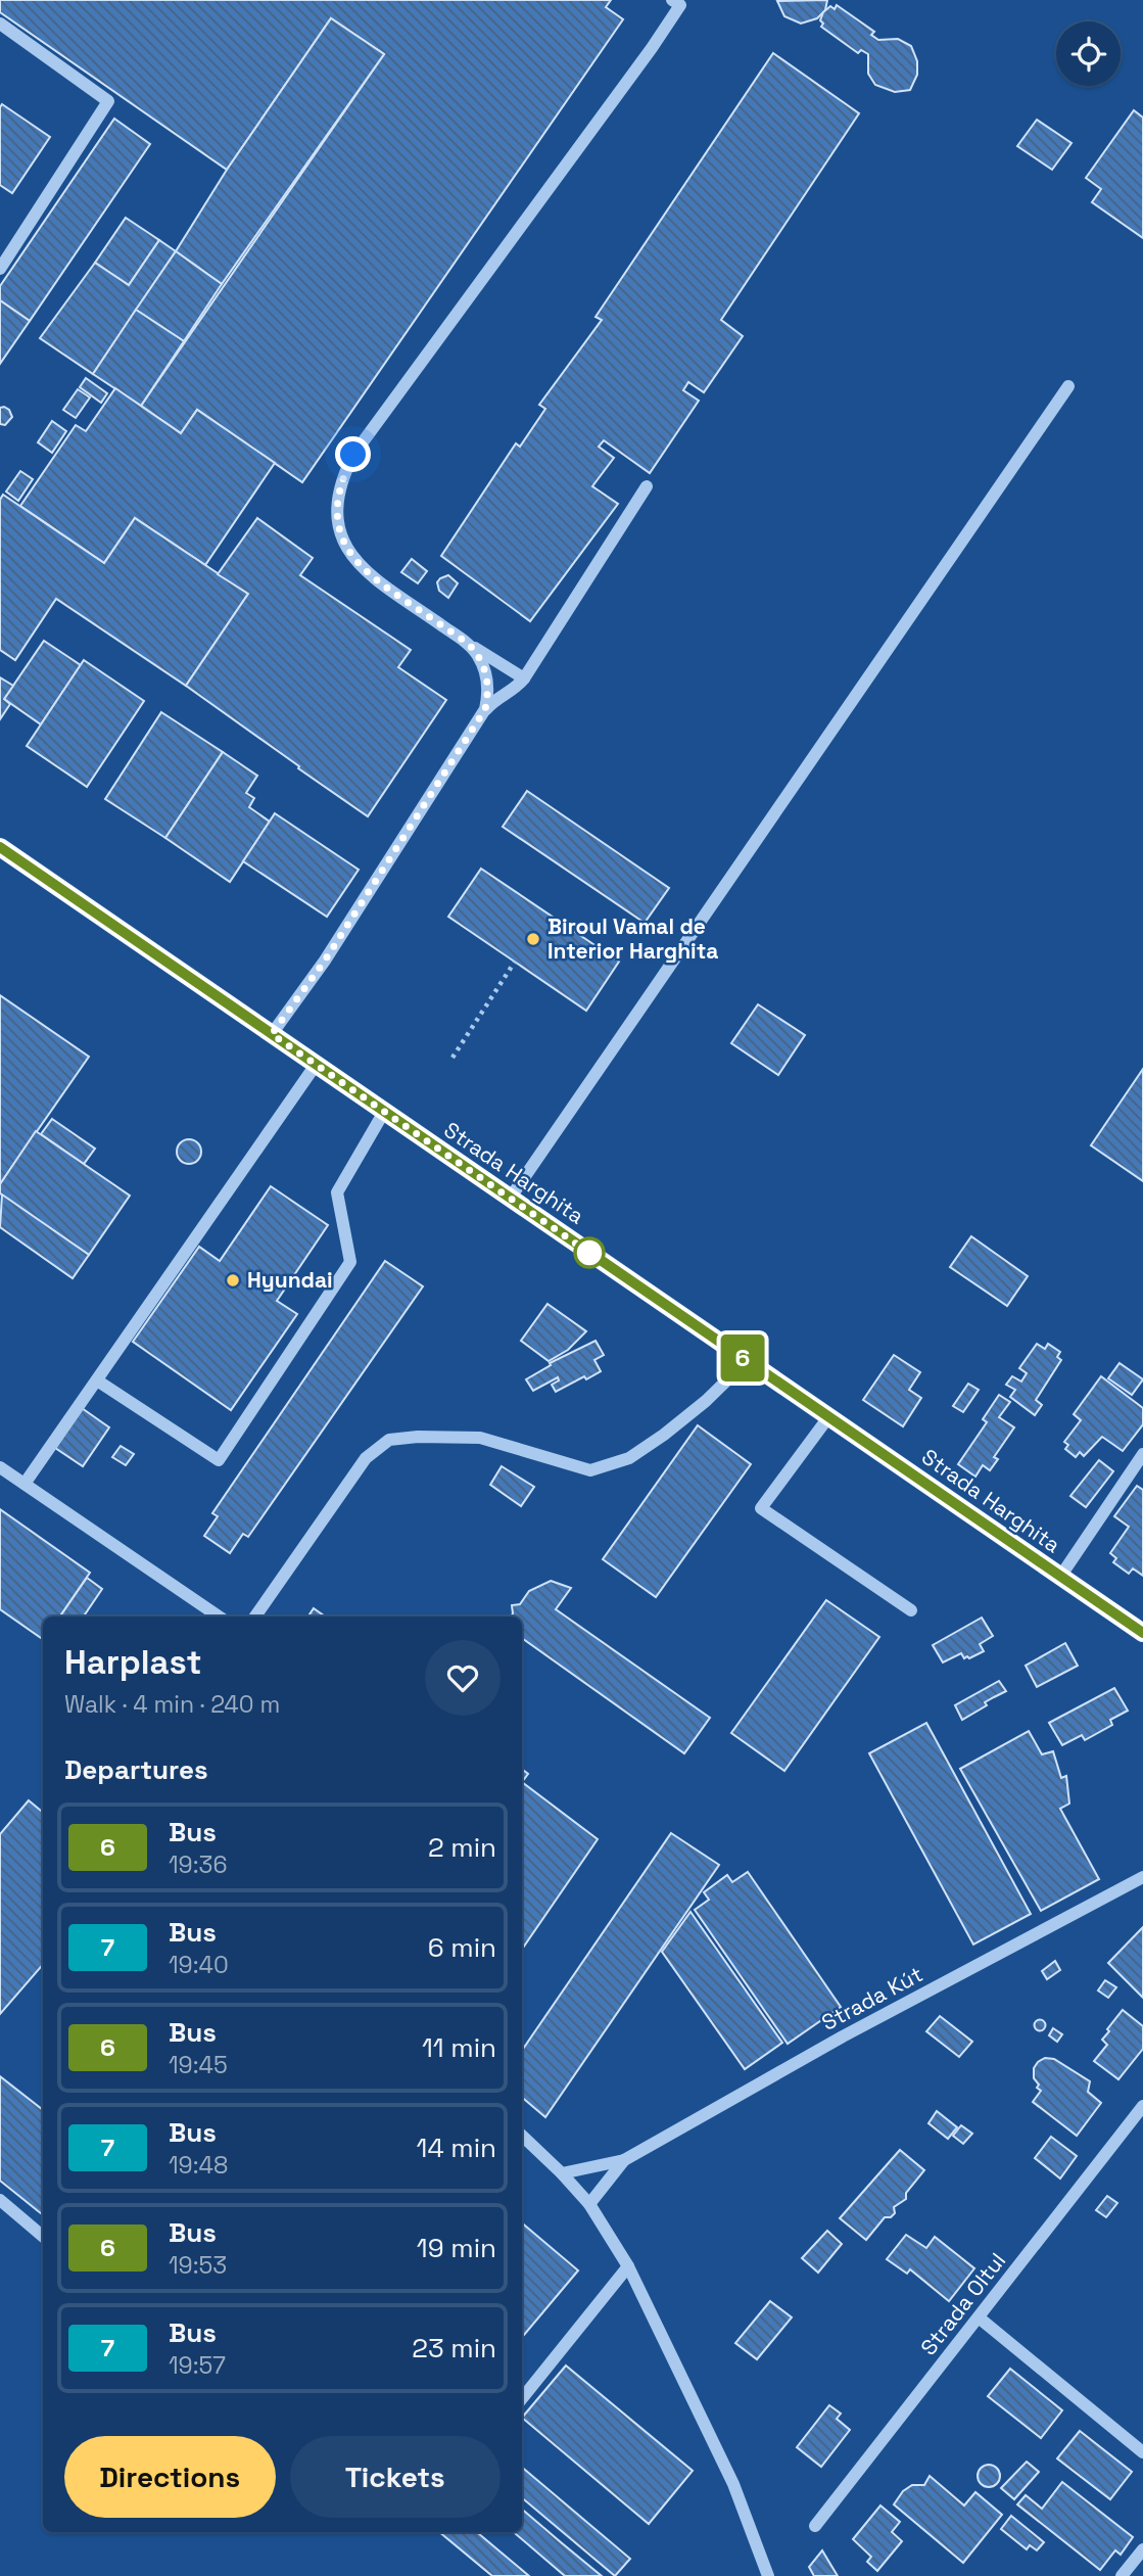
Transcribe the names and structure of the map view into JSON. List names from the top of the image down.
{
  "streets": {
    "main road": ["Strada Harghita"],
    "street": ["Strada Kút", "Strada Oltul"]
  },
  "places": ["Biroul Vamal de Interior Harghita", "Hyundai"],
  "lines": ["bus line 6"],
  "page": {
    "on_map": "6",
    "heading": [
      ["Harplast", "Walk · 4 min · 240 m"],
      "Departures"
    ],
    "list": [
      {
        "mark": "6",
        "name": "Bus",
        "note": "19:36",
        "value": "2 min"
      },
      {
        "mark": "7",
        "name": "Bus",
        "note": "19:40",
        "value": "6 min"
      },
      {
        "mark": "6",
        "name": "Bus",
        "note": "19:45",
        "value": "11 min"
      },
      {
        "mark": "7",
        "name": "Bus",
        "note": "19:48",
        "value": "14 min"
      },
      {
        "mark": "6",
        "name": "Bus",
        "note": "19:53",
        "value": "19 min"
      },
      {
        "mark": "7",
        "name": "Bus",
        "note": "19:57",
        "value": "23 min"
      }
    ],
    "buttons": ["Directions", "Tickets"]
  }
}
